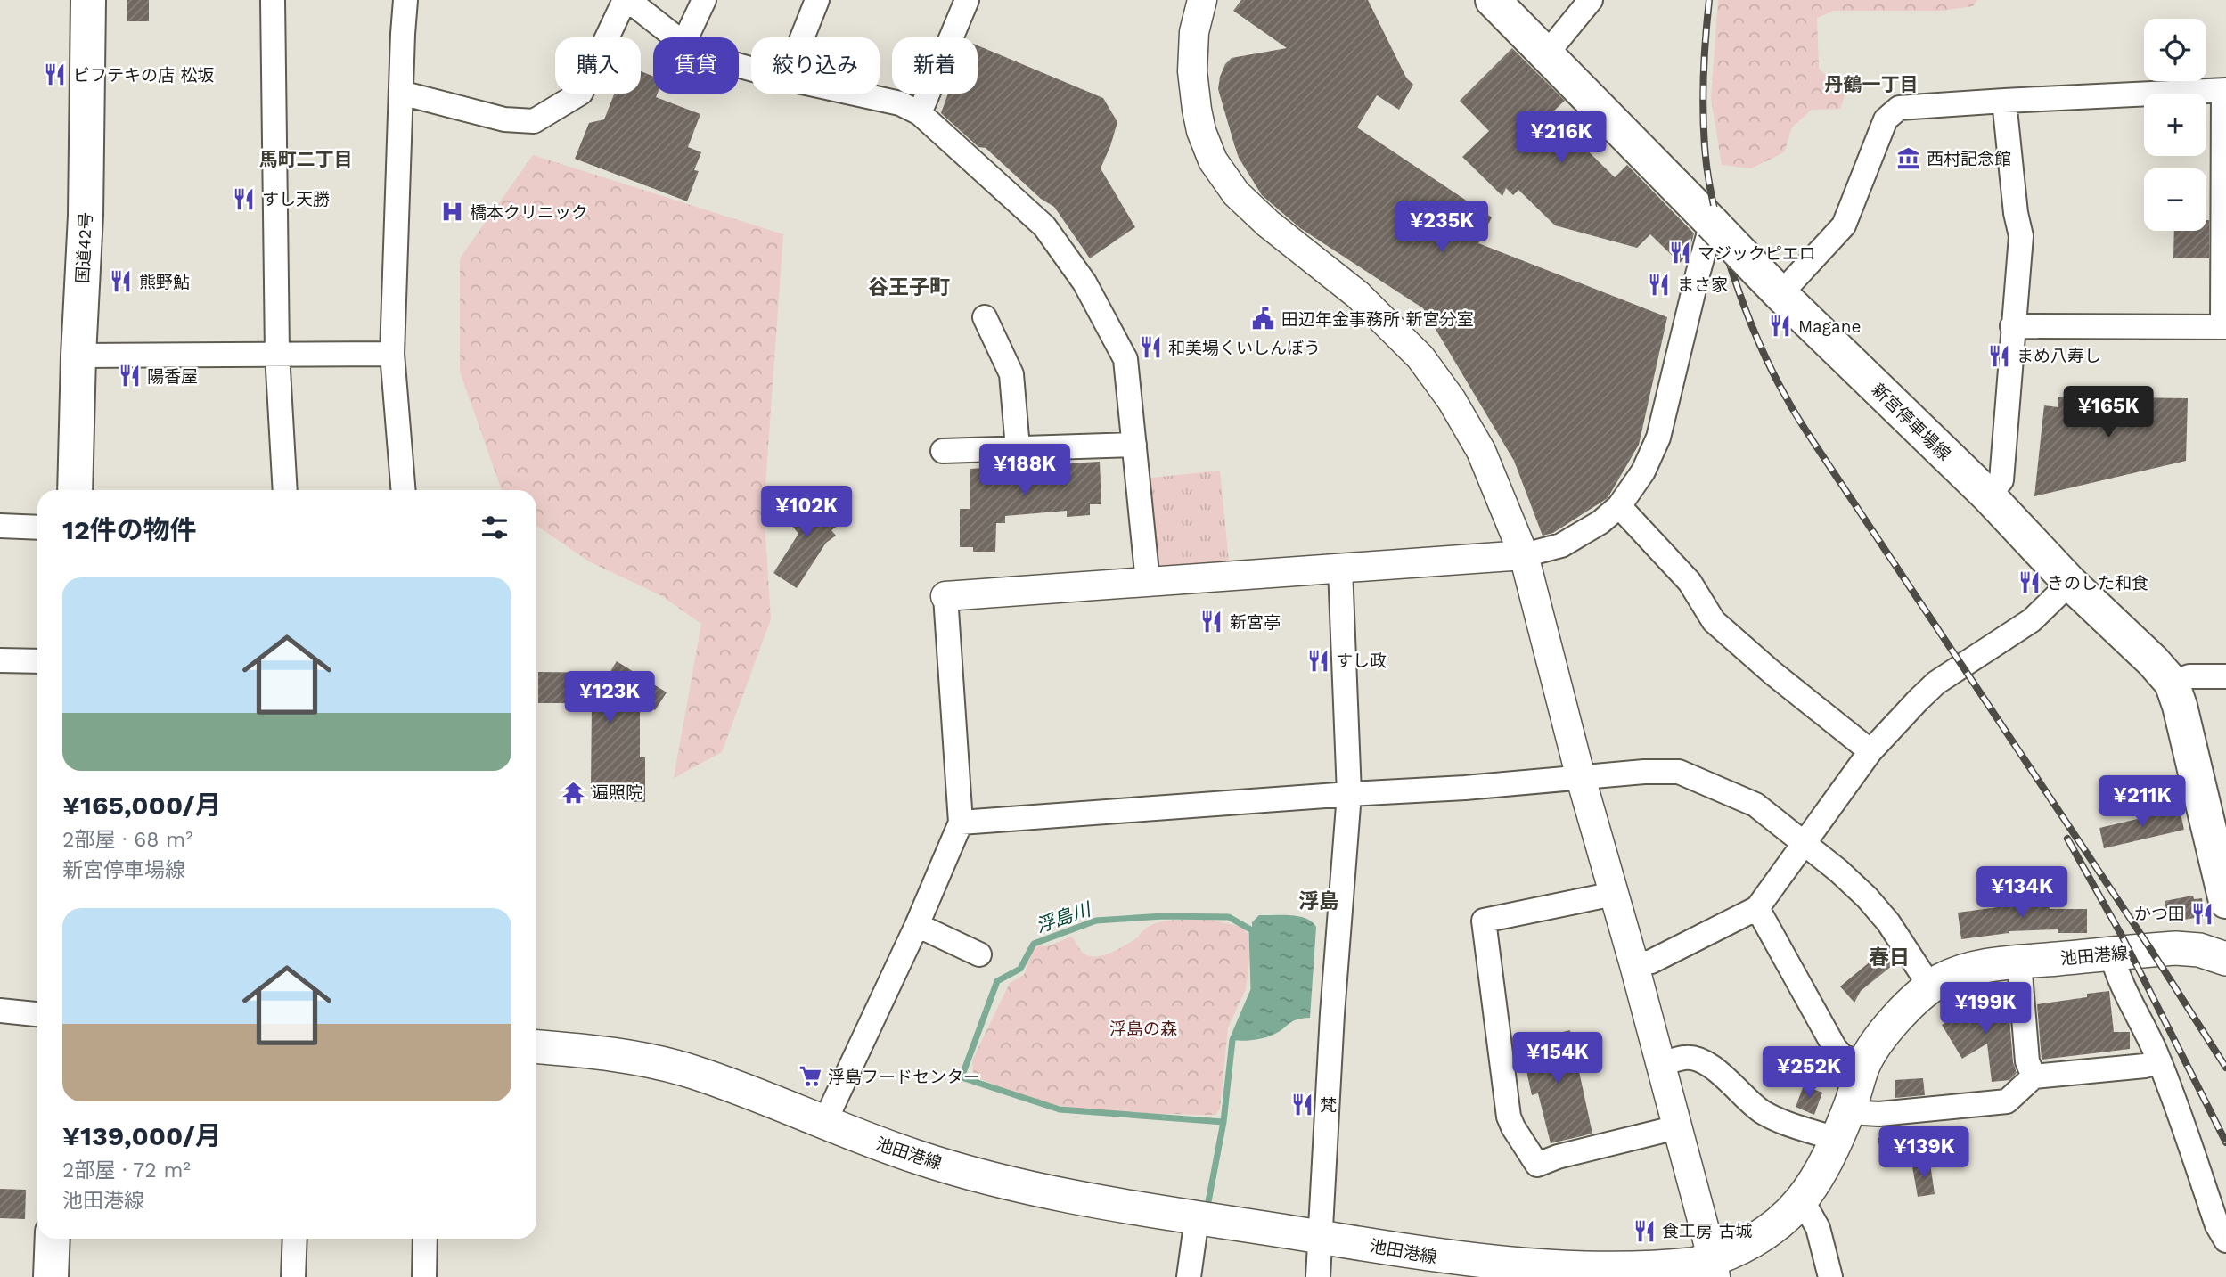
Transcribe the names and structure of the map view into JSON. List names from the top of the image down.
{
  "streets": {
    "main road": ["国道42号", "新宮停車場線", "池田港線"]
  },
  "districts": [
    "丹鶴一丁目",
    "馬町二丁目",
    "谷王子町",
    "浮島",
    "春日"
  ],
  "water": ["浮島川"],
  "parks": ["浮島の森"],
  "places": {
    "restaurant": [
      "ビフテキの店 松坂",
      "すし天勝",
      "マジックピエロ",
      "熊野鮎",
      "まさ家",
      "Magane",
      "和美場くいしんぼう",
      "まめ八寿し",
      "陽香屋",
      "きのした和食",
      "新宮亭",
      "すし政",
      "かつ田",
      "梵",
      "食工房 古城"
    ],
    "museum": ["西村記念館"],
    "hospital": ["橋本クリニック"],
    "public building": ["田辺年金事務所 新宮分室"],
    "temple": ["遍照院"],
    "supermarket": ["浮島フードセンター"]
  },
  "page": {
    "map_buttons": ["+", "−"],
    "chip": [
      "購入",
      "賃貸",
      "絞り込み",
      "新着"
    ],
    "price": [
      "¥216K",
      "¥235K",
      "¥165K",
      "¥188K",
      "¥102K",
      "¥123K",
      "¥211K",
      "¥134K",
      "¥199K",
      "¥154K",
      "¥252K",
      "¥139K"
    ],
    "heading": "12件の物件",
    "list": [
      {
        "name": "¥165,000/月",
        "note": "2部屋 · 68 m² · 新宮停車場線"
      },
      {
        "name": "¥139,000/月",
        "note": "2部屋 · 72 m² · 池田港線"
      }
    ]
  }
}
